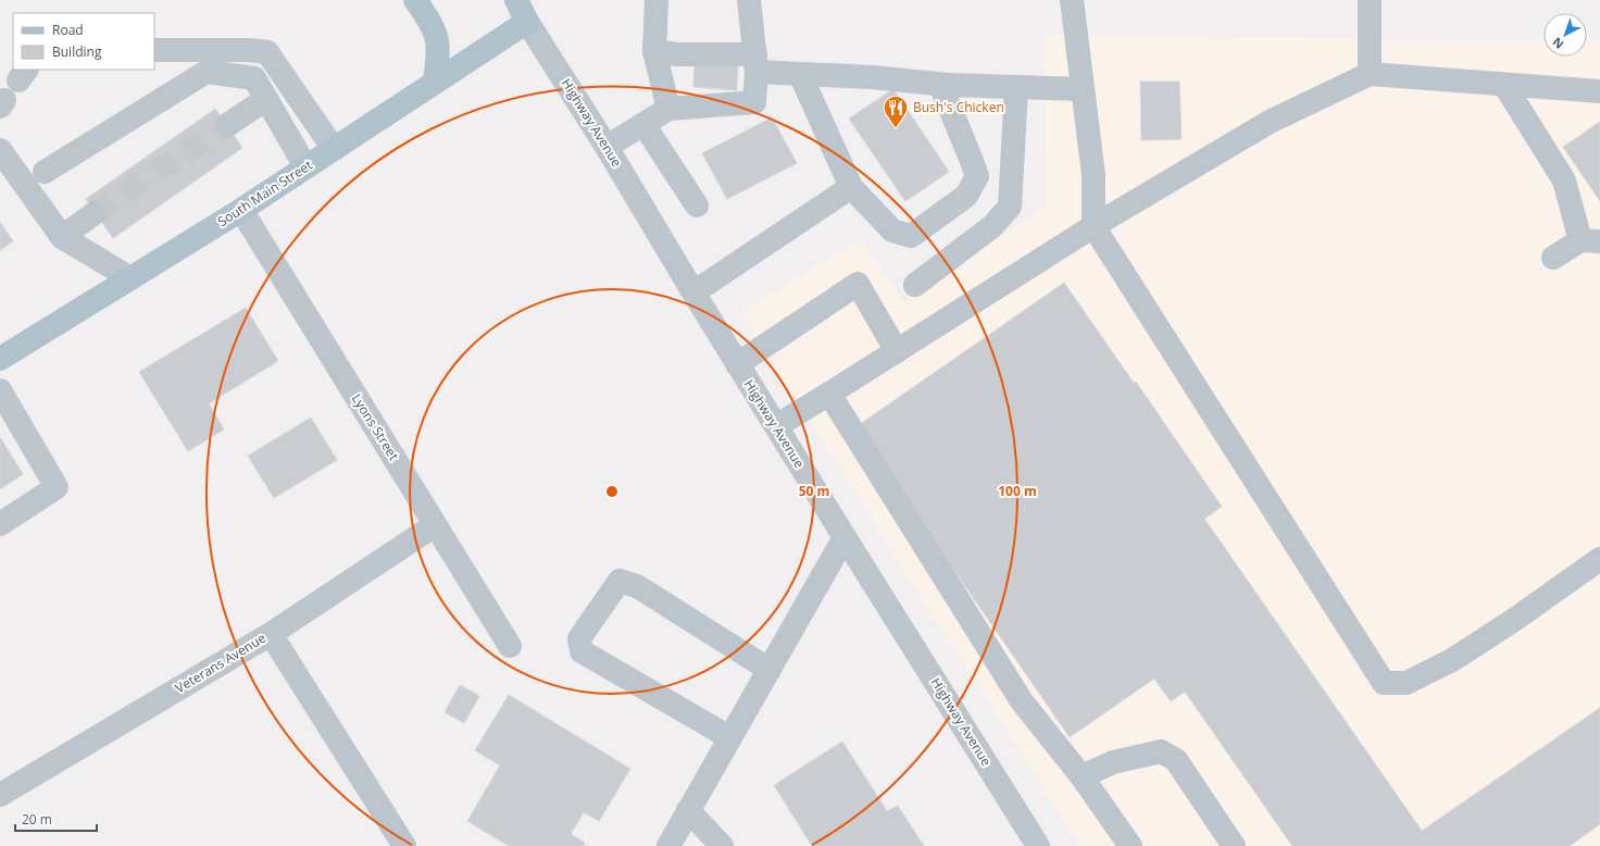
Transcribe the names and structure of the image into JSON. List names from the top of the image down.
{
  "streets": {
    "main road": ["South Main Street"],
    "street": ["Highway Avenue", "Lyons Street", "Veterans Avenue"]
  },
  "crossings": [
    ["Highway Avenue", "South Main Street"],
    ["South Main Street", "Lyons Street"]
  ],
  "places": {
    "restaurant": ["Bush's Chicken"]
  },
  "legend": ["Road", "Building"],
  "scale_bar": "20 m",
  "north": "bottom left",
  "rings": ["50 m", "100 m"]
}
